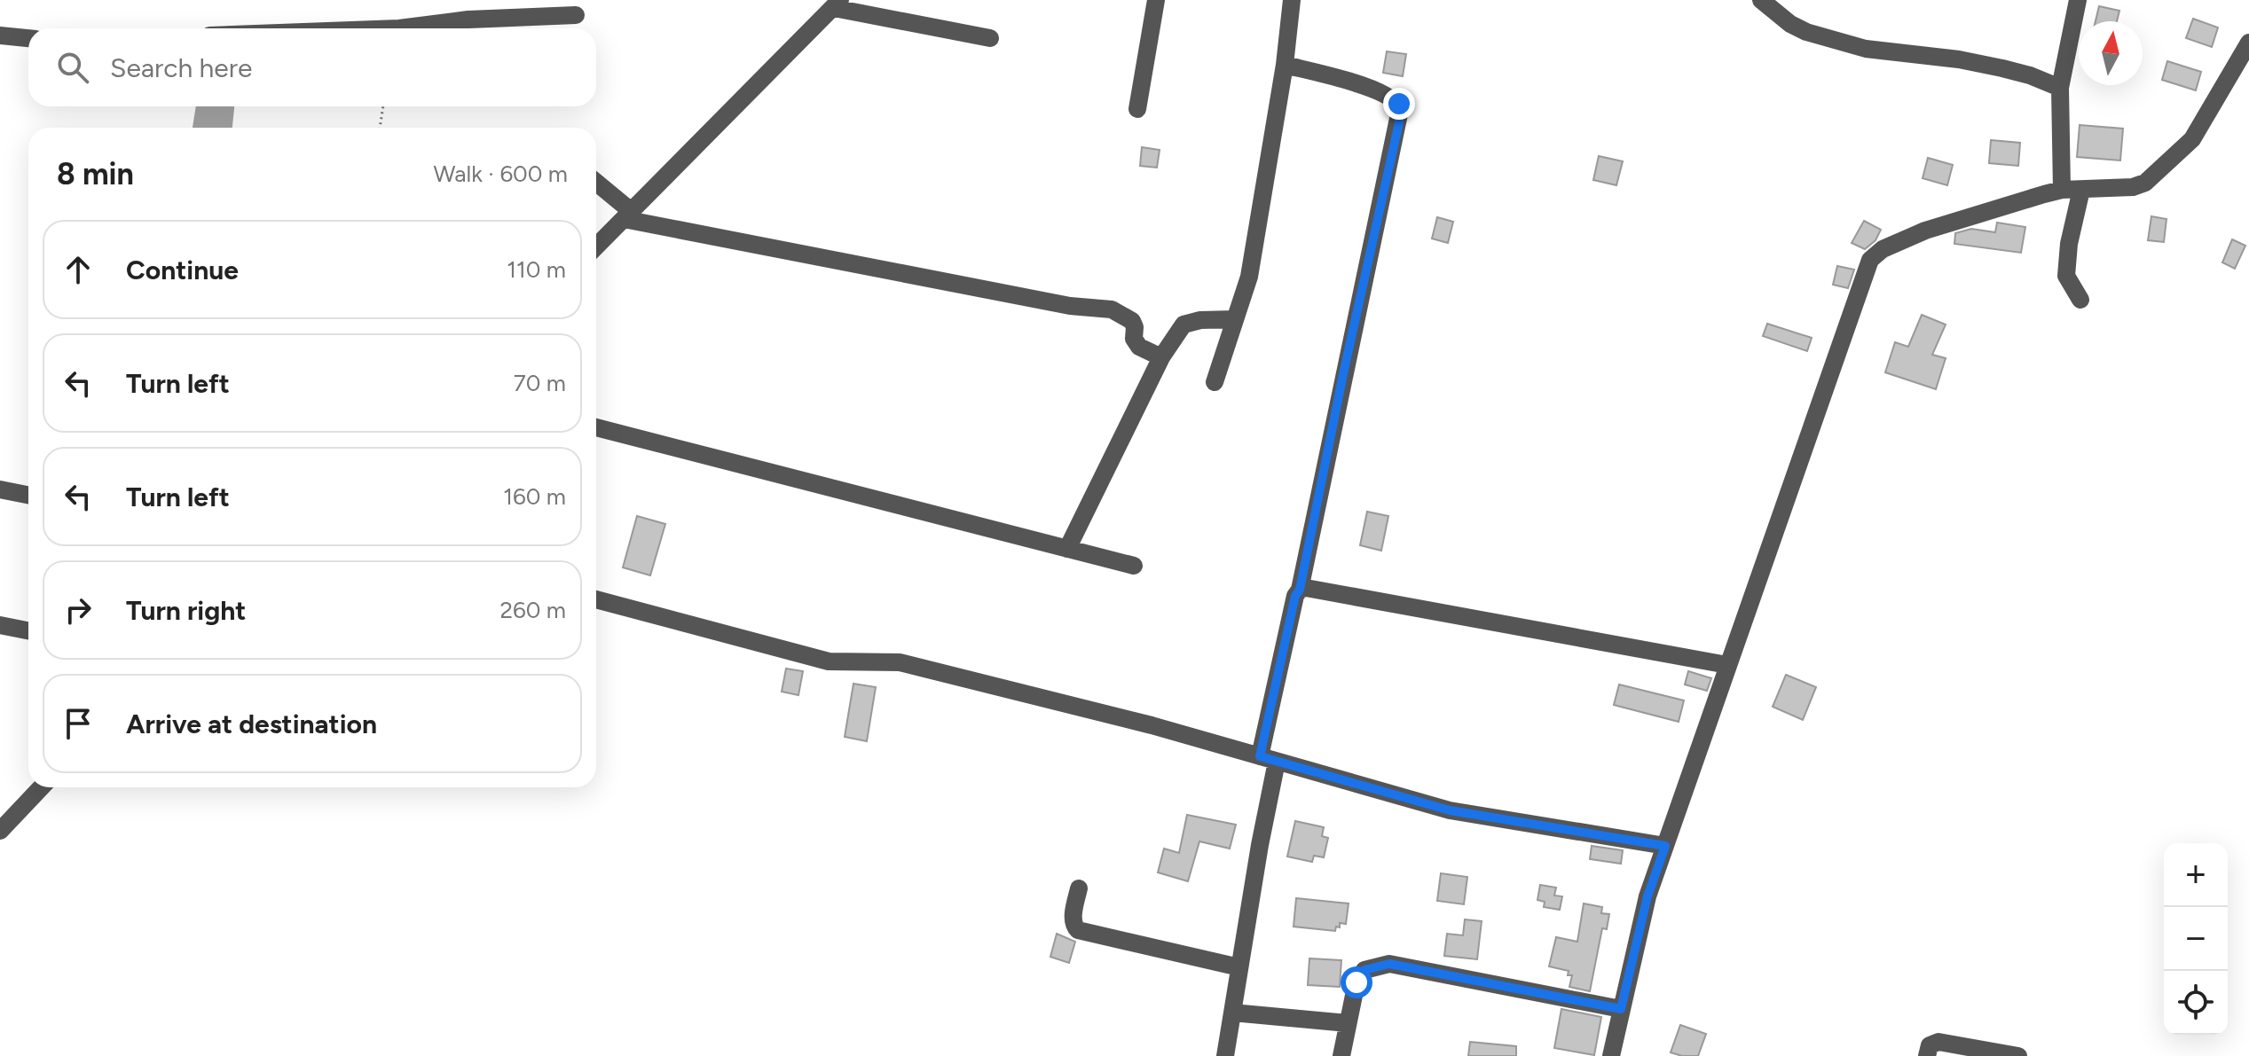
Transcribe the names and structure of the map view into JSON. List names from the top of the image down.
{
  "north": "top",
  "page": {
    "search": "Search here",
    "heading": ["8 min", "Walk · 600 m"],
    "list": [
      ["Continue", "110 m"],
      ["Turn left", "70 m"],
      ["Turn left", "160 m"],
      ["Turn right", "260 m"],
      "Arrive at destination"
    ],
    "map_buttons": ["+", "−"]
  }
}
